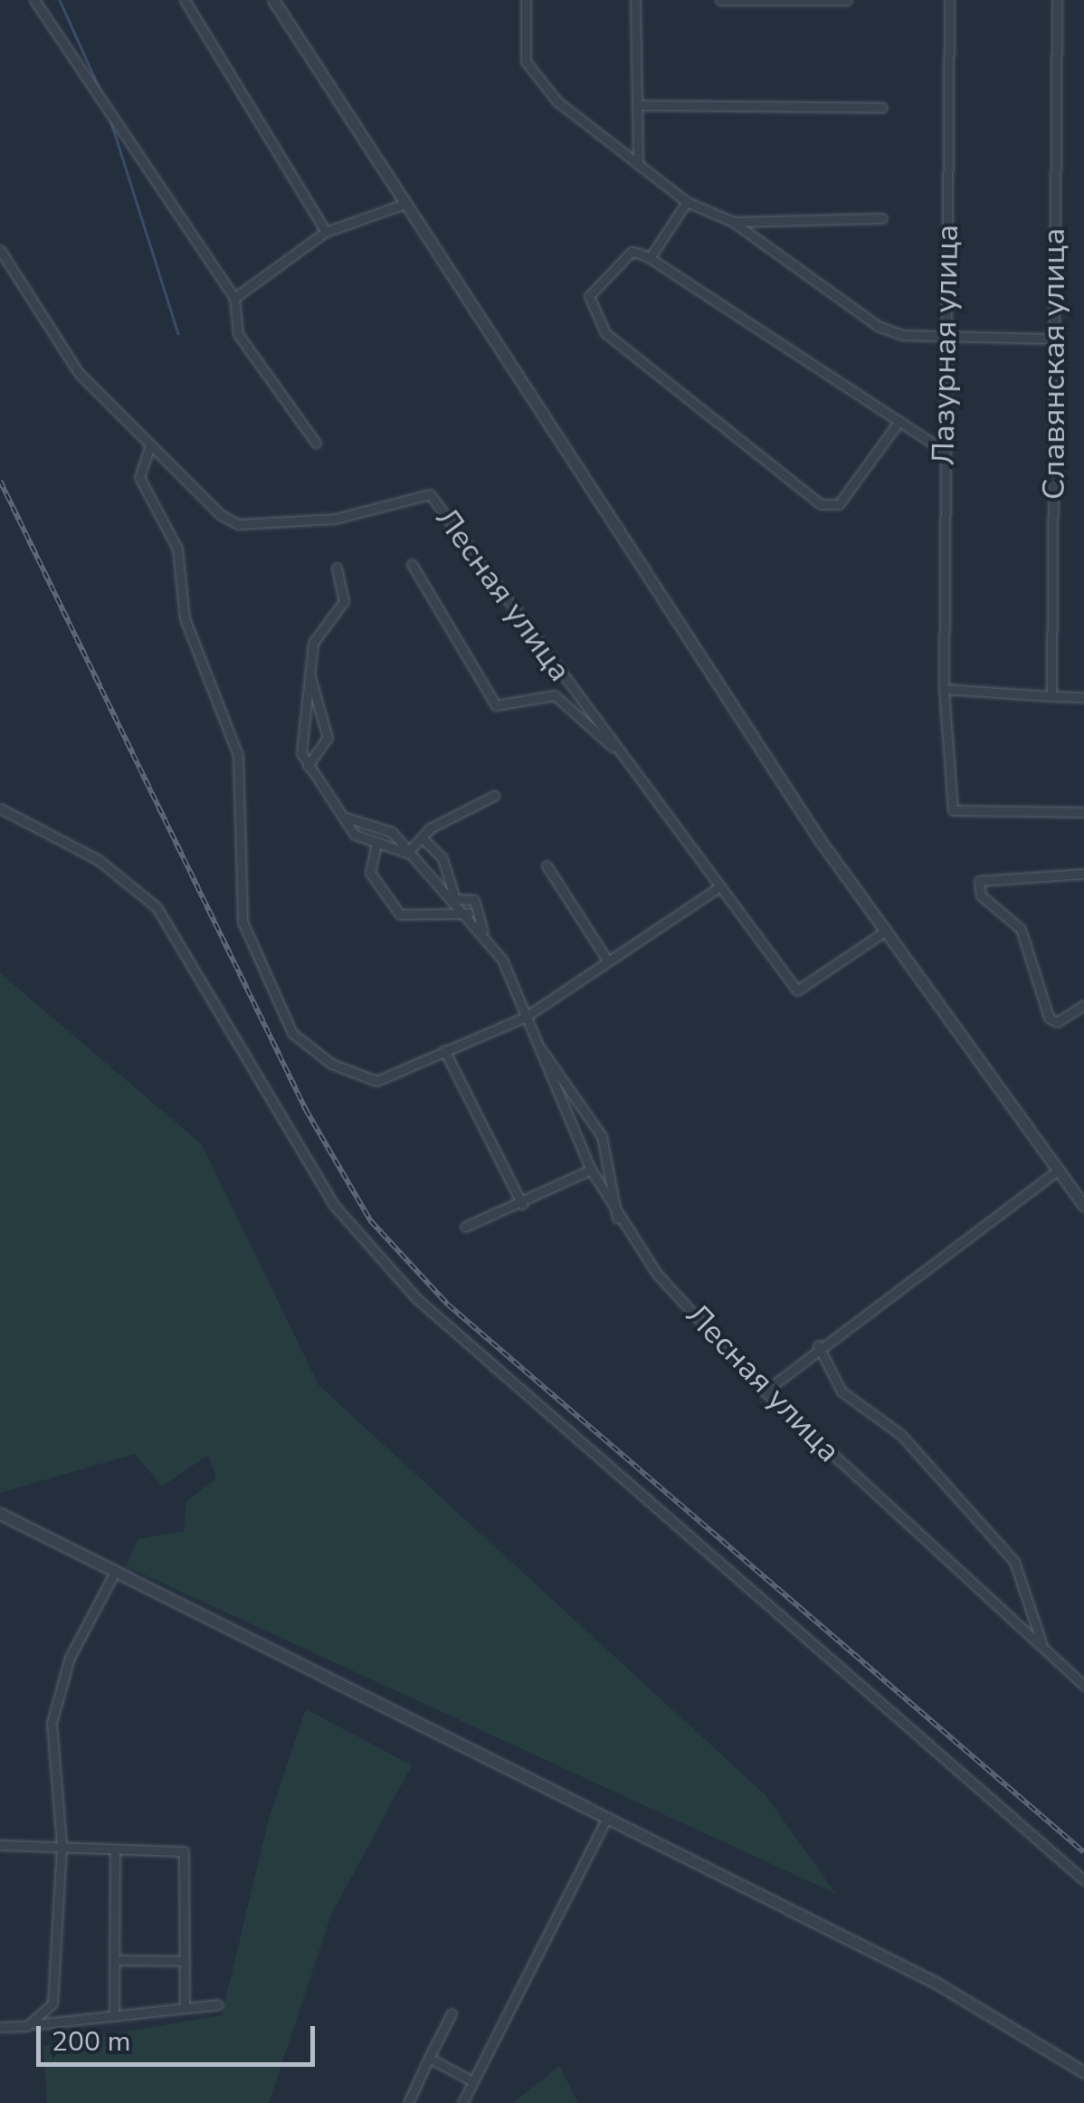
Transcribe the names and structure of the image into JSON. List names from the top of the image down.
{
  "streets": {
    "street": ["Лазурная улица", "Славянская улица", "Лесная улица"]
  },
  "scale_bar": "200 m"
}
